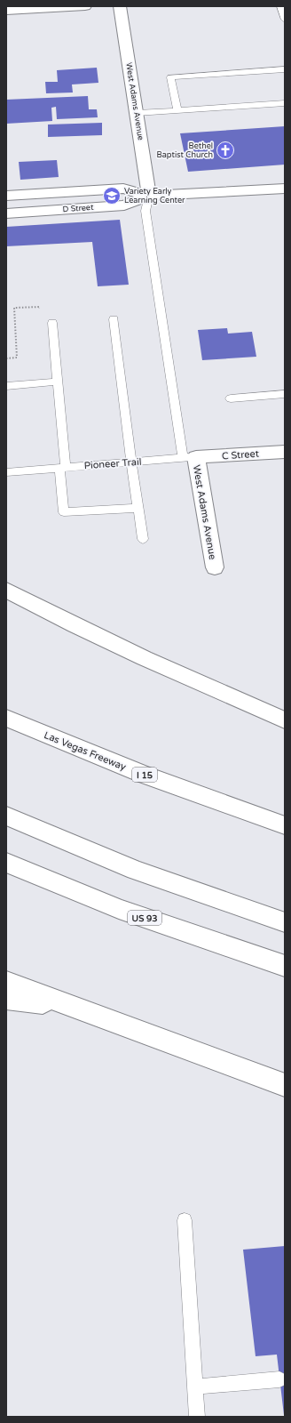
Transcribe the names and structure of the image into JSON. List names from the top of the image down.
{
  "streets": {
    "main road": [
      "West Adams Avenue",
      "D Street",
      "C Street",
      "Las Vegas Freeway",
      "I 15",
      "US 93"
    ],
    "lane": ["Pioneer Trail"]
  },
  "crossings": [
    ["West Adams Avenue", "D Street"],
    ["West Adams Avenue", "C Street"],
    ["West Adams Avenue", "Pioneer Trail"],
    ["C Street", "Pioneer Trail"]
  ],
  "places": {
    "church": ["Bethel Baptist Church"],
    "school or university": ["Variety Early Learning Center"]
  }
}
